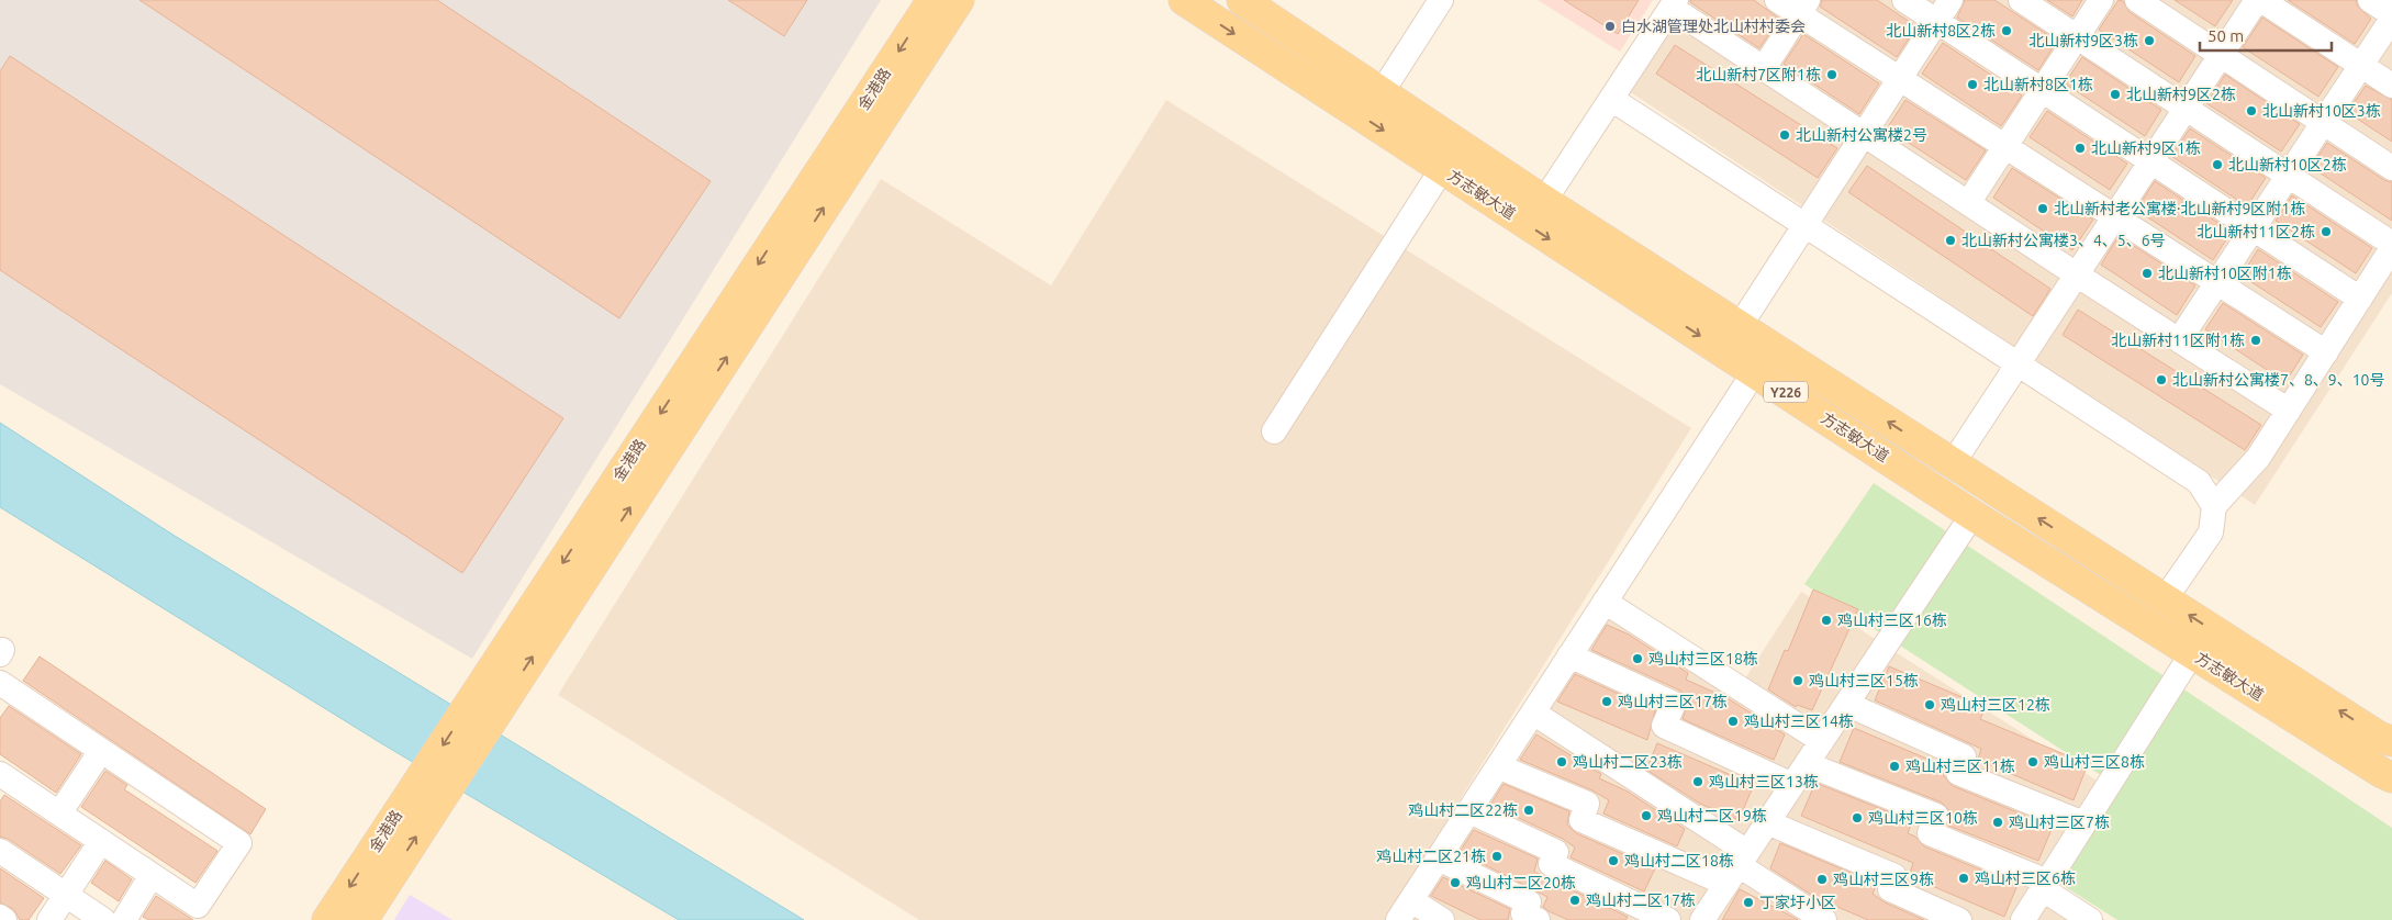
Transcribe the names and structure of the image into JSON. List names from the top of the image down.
{
  "streets": {
    "main road": ["金港路", "方志敏大道", "Y226"]
  },
  "places": [
    "白水湖管理处北山村村委会",
    "北山新村8区2栋",
    "北山新村9区3栋",
    "北山新村7区附1栋",
    "北山新村8区1栋",
    "北山新村9区2栋",
    "北山新村10区3栋",
    "北山新村公寓楼2号",
    "北山新村9区1栋",
    "北山新村10区2栋",
    "北山新村老公寓楼·北山新村9区附1栋",
    "北山新村11区2栋",
    "北山新村公寓楼3、4、5、6号",
    "北山新村10区附1栋",
    "北山新村11区附1栋",
    "北山新村公寓楼7、8、9、10号",
    "鸡山村三区16栋",
    "鸡山村三区18栋",
    "鸡山村三区15栋",
    "鸡山村三区17栋",
    "鸡山村三区12栋",
    "鸡山村三区14栋",
    "鸡山村二区23栋",
    "鸡山村三区8栋",
    "鸡山村三区11栋",
    "鸡山村三区13栋",
    "鸡山村二区22栋",
    "鸡山村二区19栋",
    "鸡山村三区10栋",
    "鸡山村三区7栋",
    "鸡山村二区21栋",
    "鸡山村二区18栋",
    "鸡山村三区6栋",
    "鸡山村三区9栋",
    "鸡山村二区20栋",
    "鸡山村二区17栋",
    "丁家圩小区"
  ],
  "scale_bar": "50 m"
}
